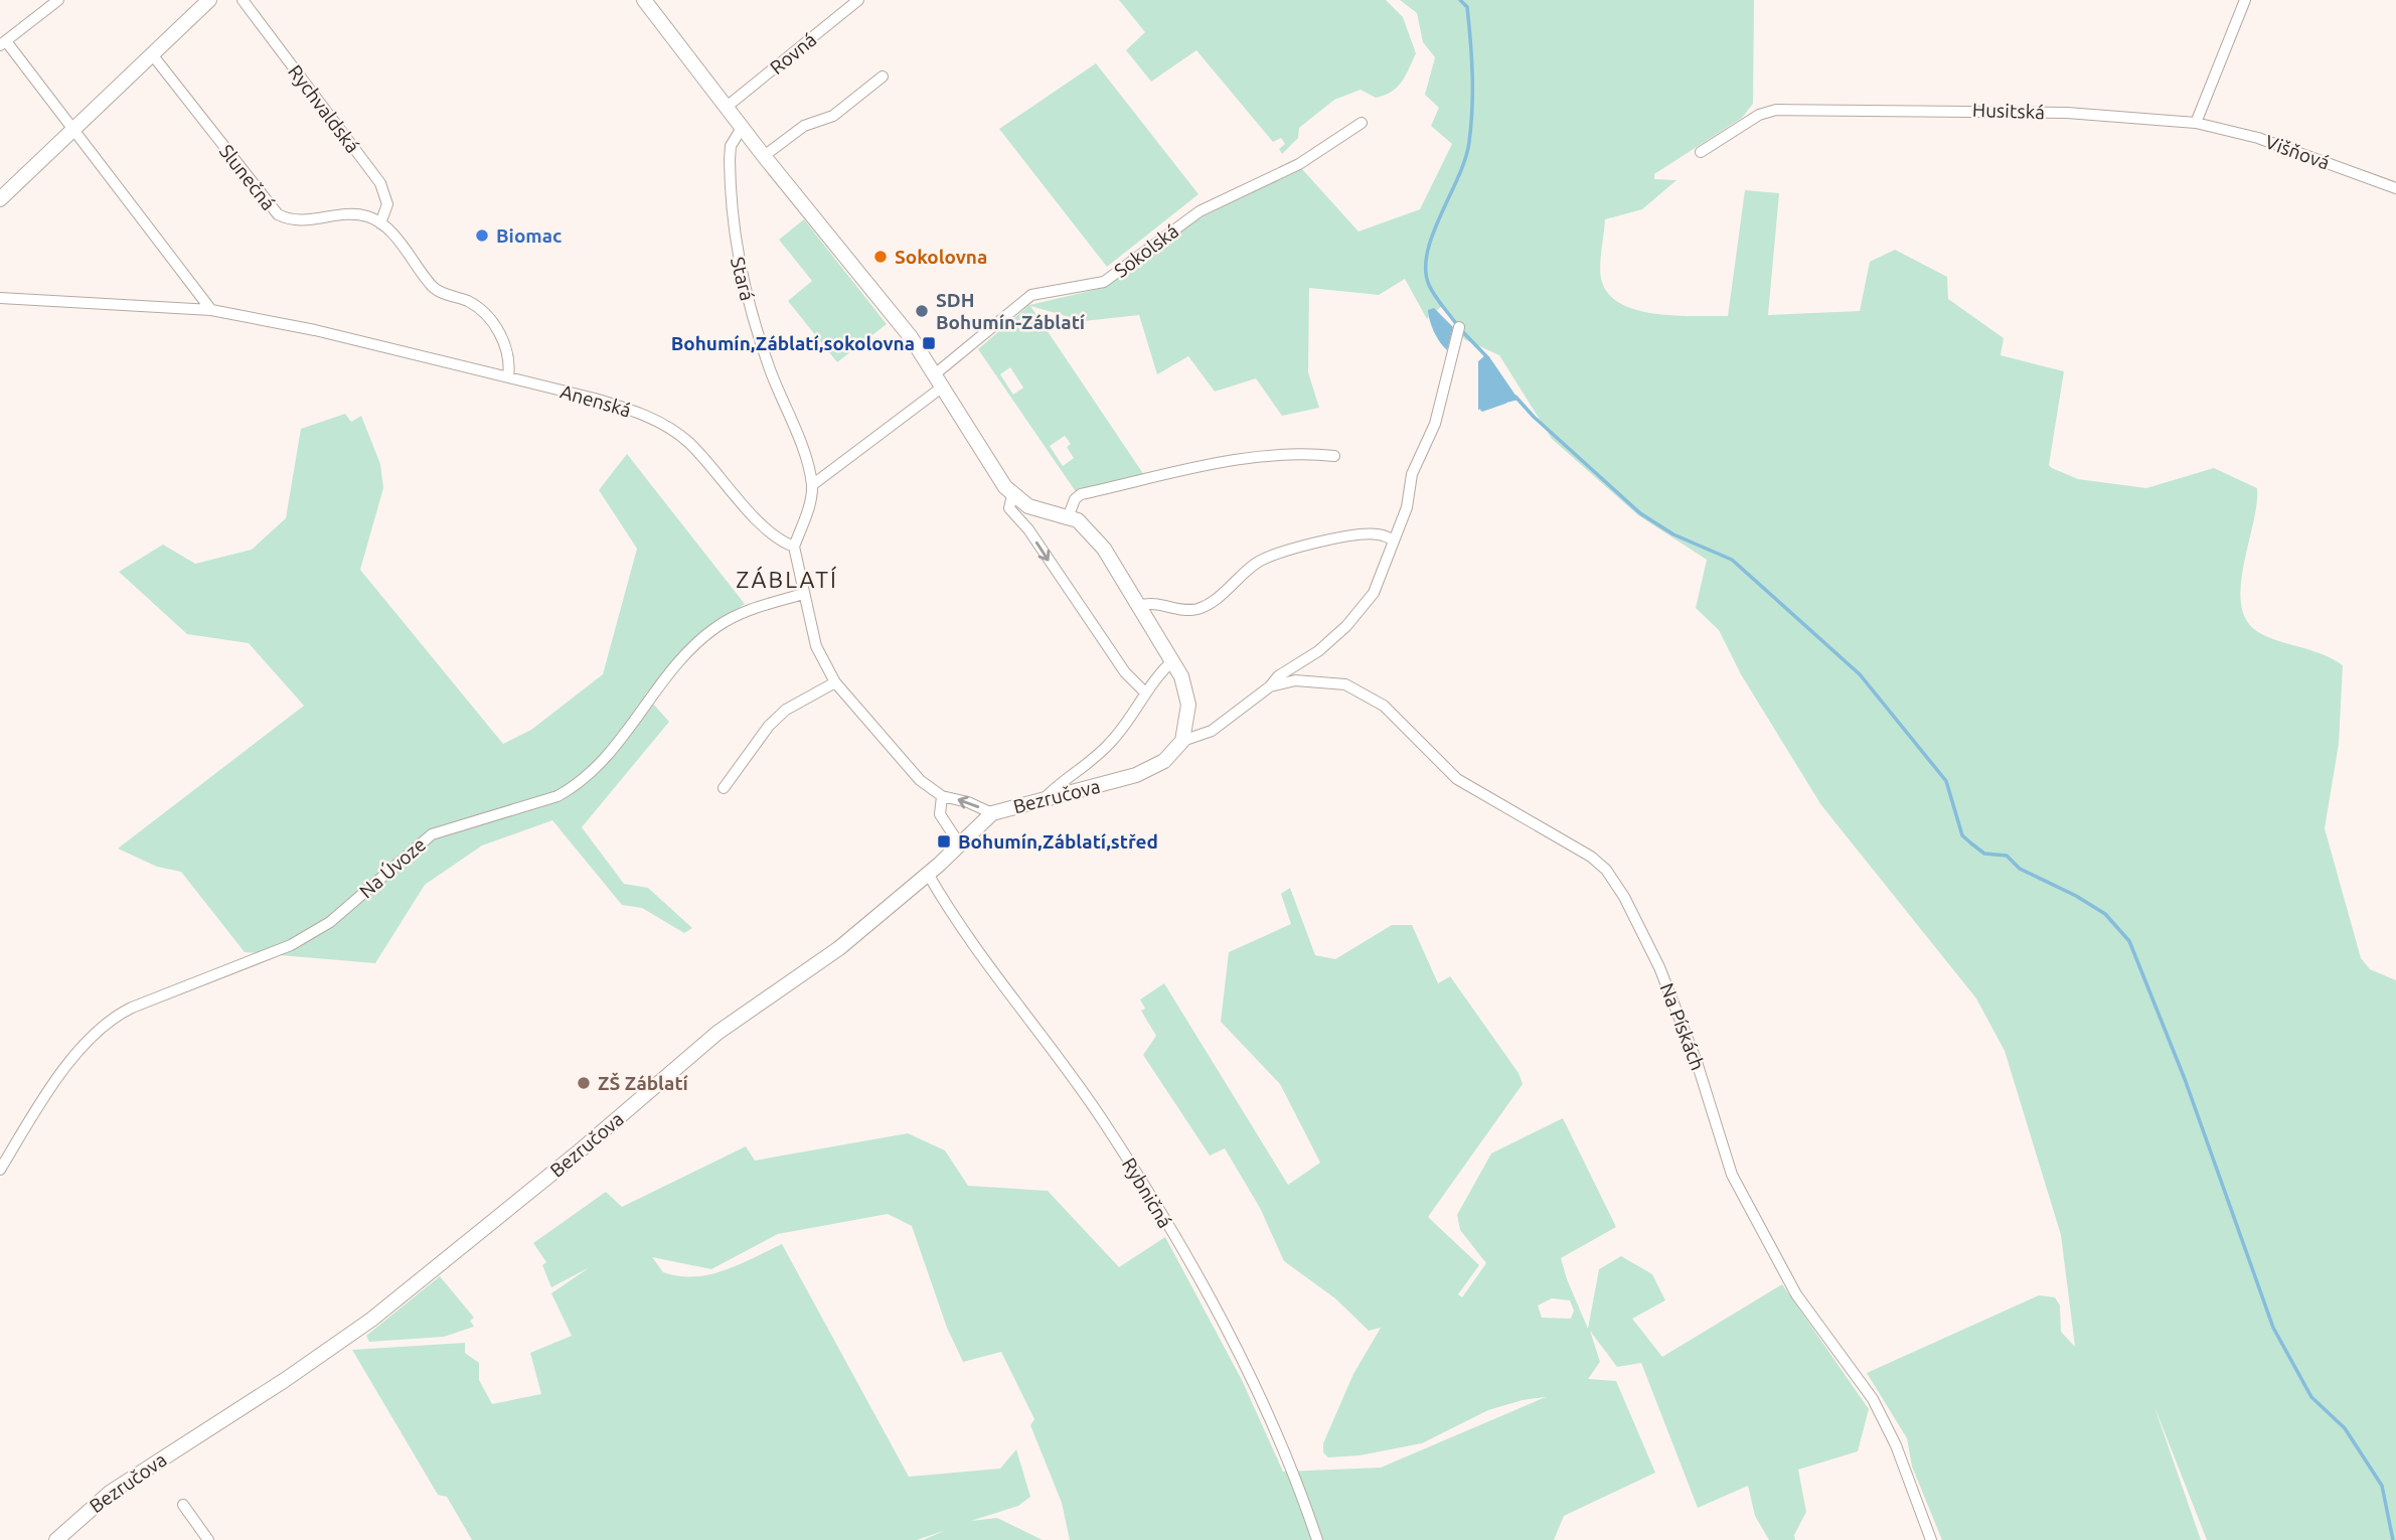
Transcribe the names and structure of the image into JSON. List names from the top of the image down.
{
  "streets": {
    "main road": ["Bezručova"],
    "street": [
      "Rovná",
      "Rychvaldská",
      "Husitská",
      "Višňová",
      "Slunečná",
      "Sokolská",
      "Stará",
      "Anenská",
      "Na Úvoze",
      "Na Pískách",
      "Rybničná"
    ]
  },
  "crossings": [
    ["Rychvaldská", "Slunečná"],
    ["Husitská", "Višňová"],
    ["Sokolská", "Stará"],
    ["Bezručova", "Rybničná"]
  ],
  "districts": ["ZÁBLATÍ"],
  "places": {
    "other": [
      "Biomac",
      "Sokolovna",
      "SDH Bohumín-Záblatí",
      "ZŠ Záblatí"
    ],
    "transit": ["Bohumín,Záblatí,sokolovna", "Bohumín,Záblatí,střed"]
  }
}
